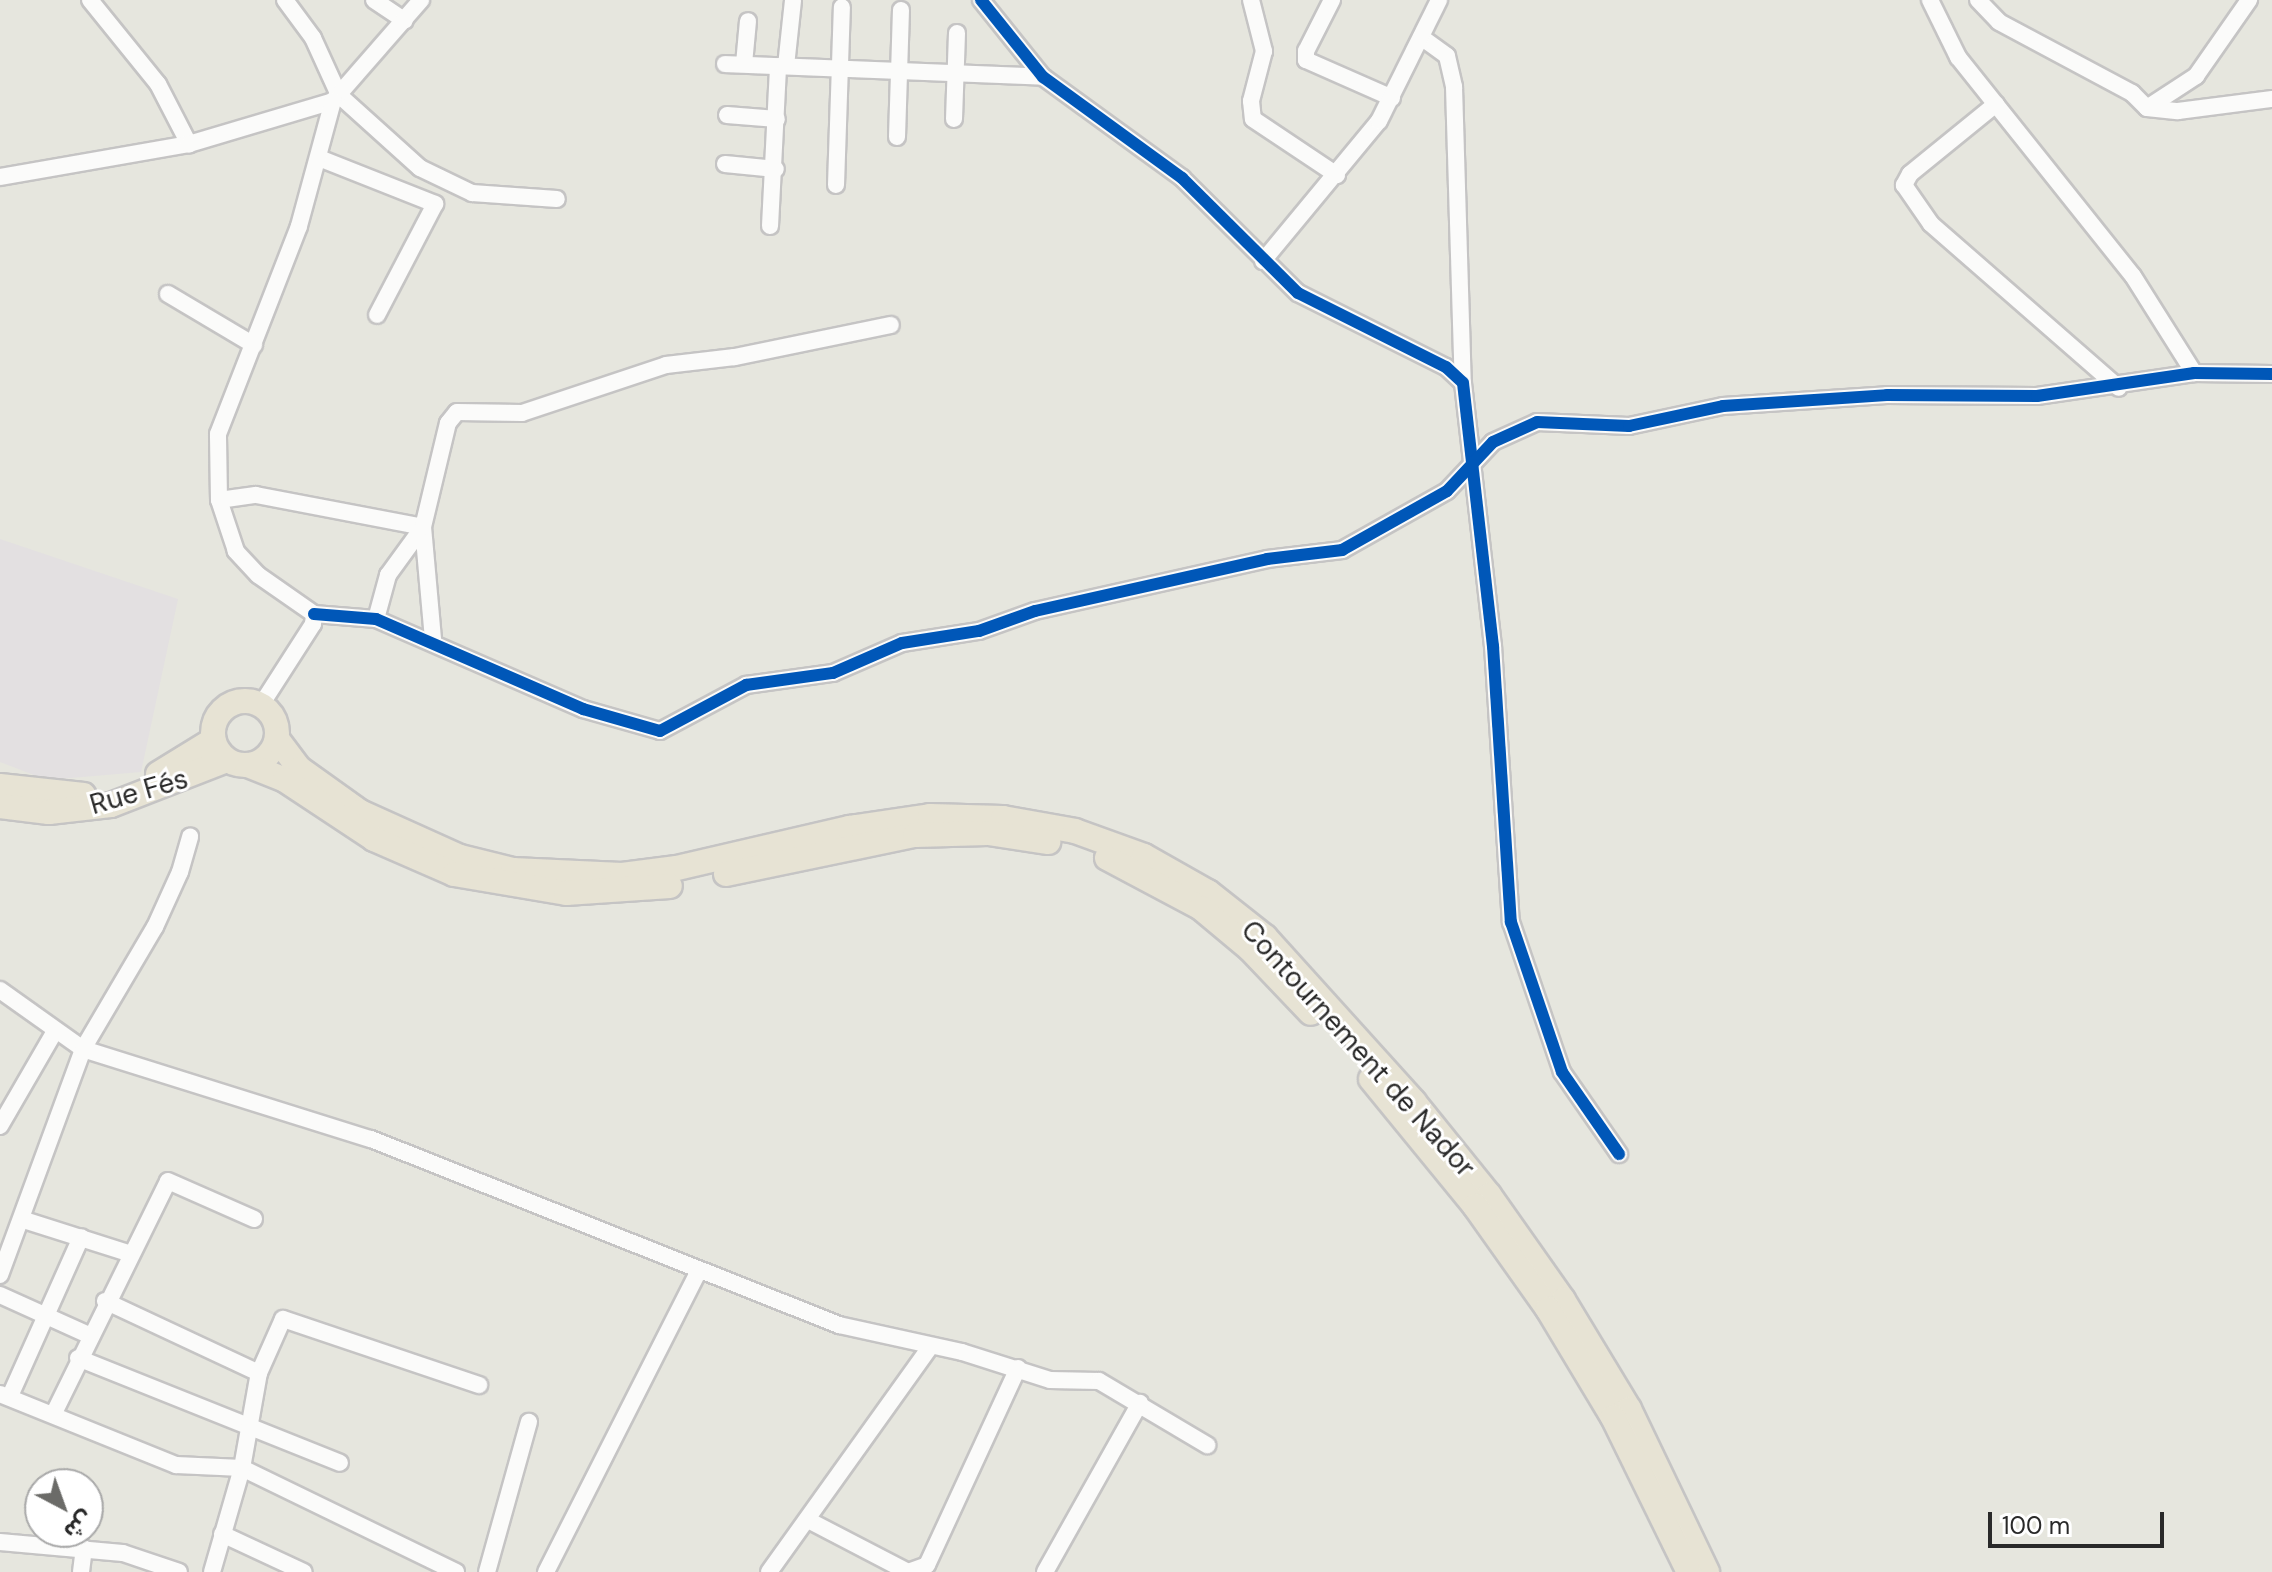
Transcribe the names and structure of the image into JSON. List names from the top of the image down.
{
  "streets": {
    "highway": ["Rue Fés", "Contournement de Nador"]
  },
  "crossings": [
    ["Rue Fés", "Contournement de Nador"]
  ],
  "scale_bar": "100 m",
  "north": "bottom right"
}
